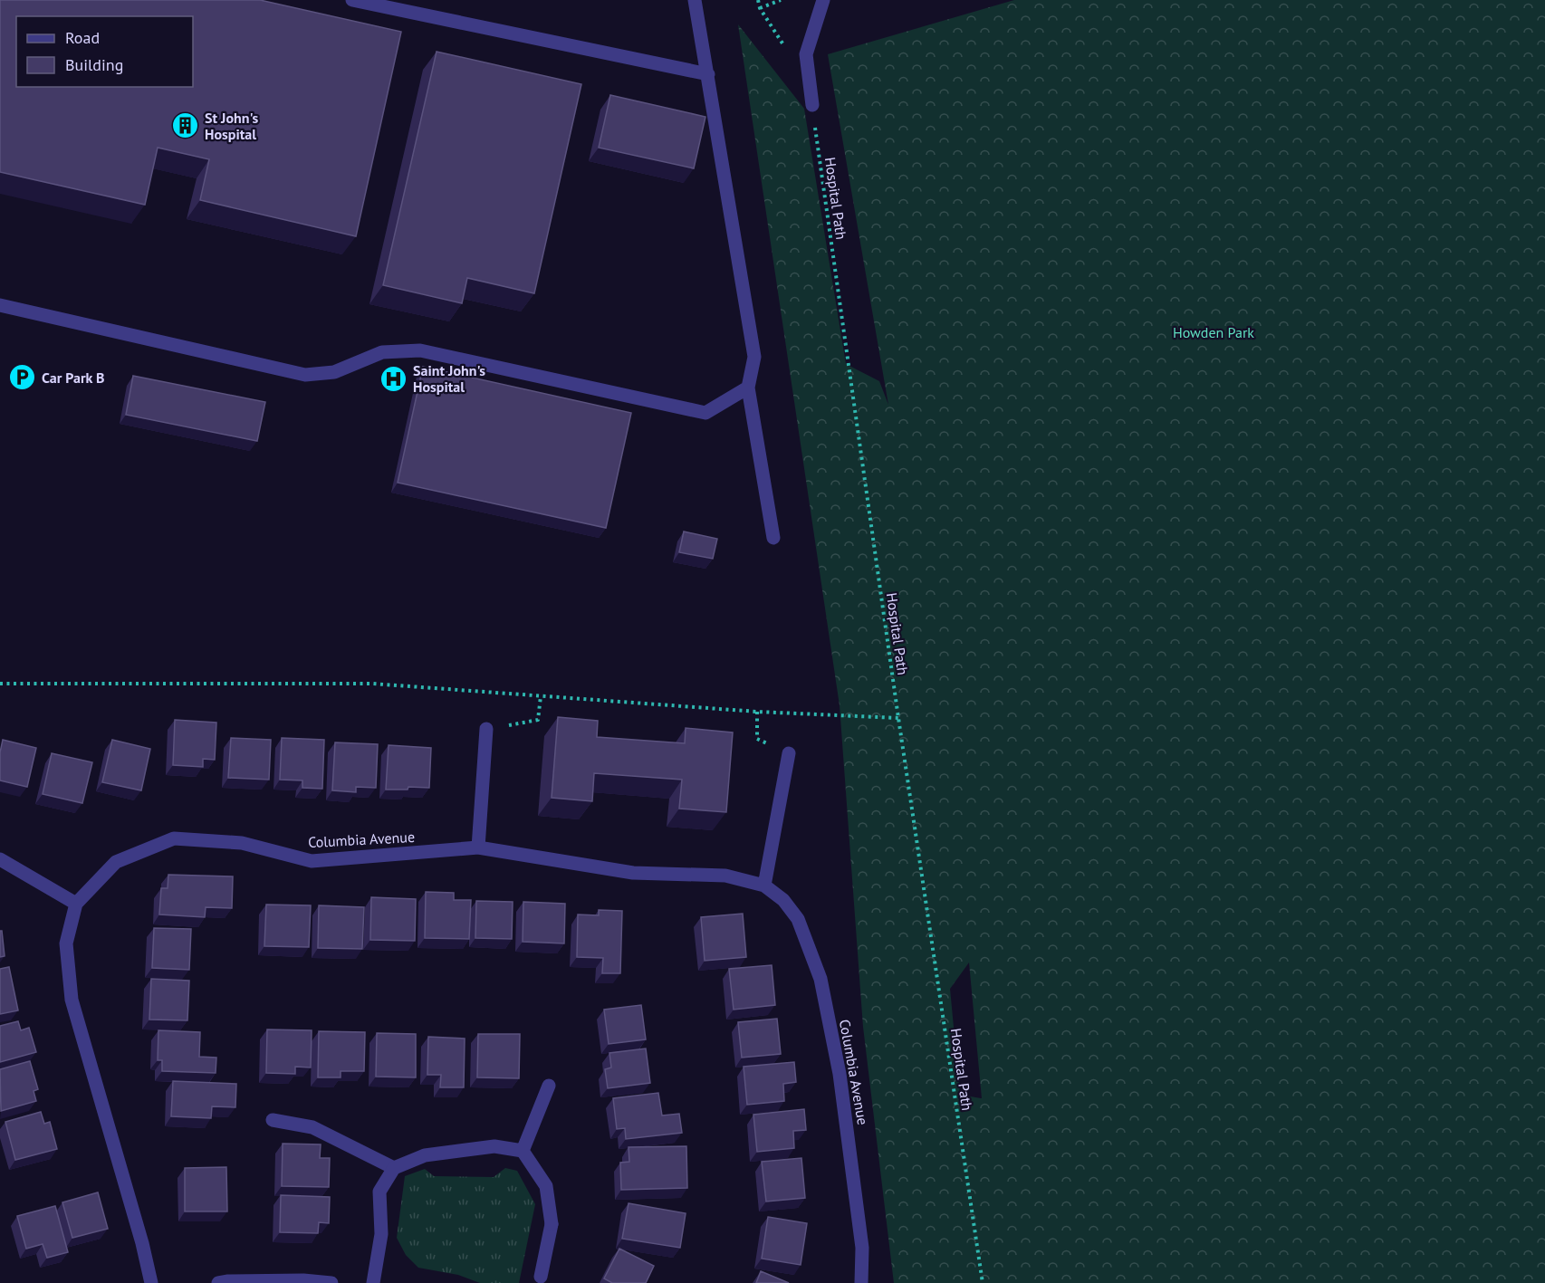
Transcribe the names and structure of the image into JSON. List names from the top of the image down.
{
  "streets": {
    "street": ["Columbia Avenue"],
    "path": ["Hospital Path"]
  },
  "parks": ["Howden Park"],
  "places": {
    "building": ["St John's Hospital"],
    "parking": ["Car Park B"],
    "hospital": ["Saint John's Hospital"]
  },
  "legend": ["Road", "Building"]
}
